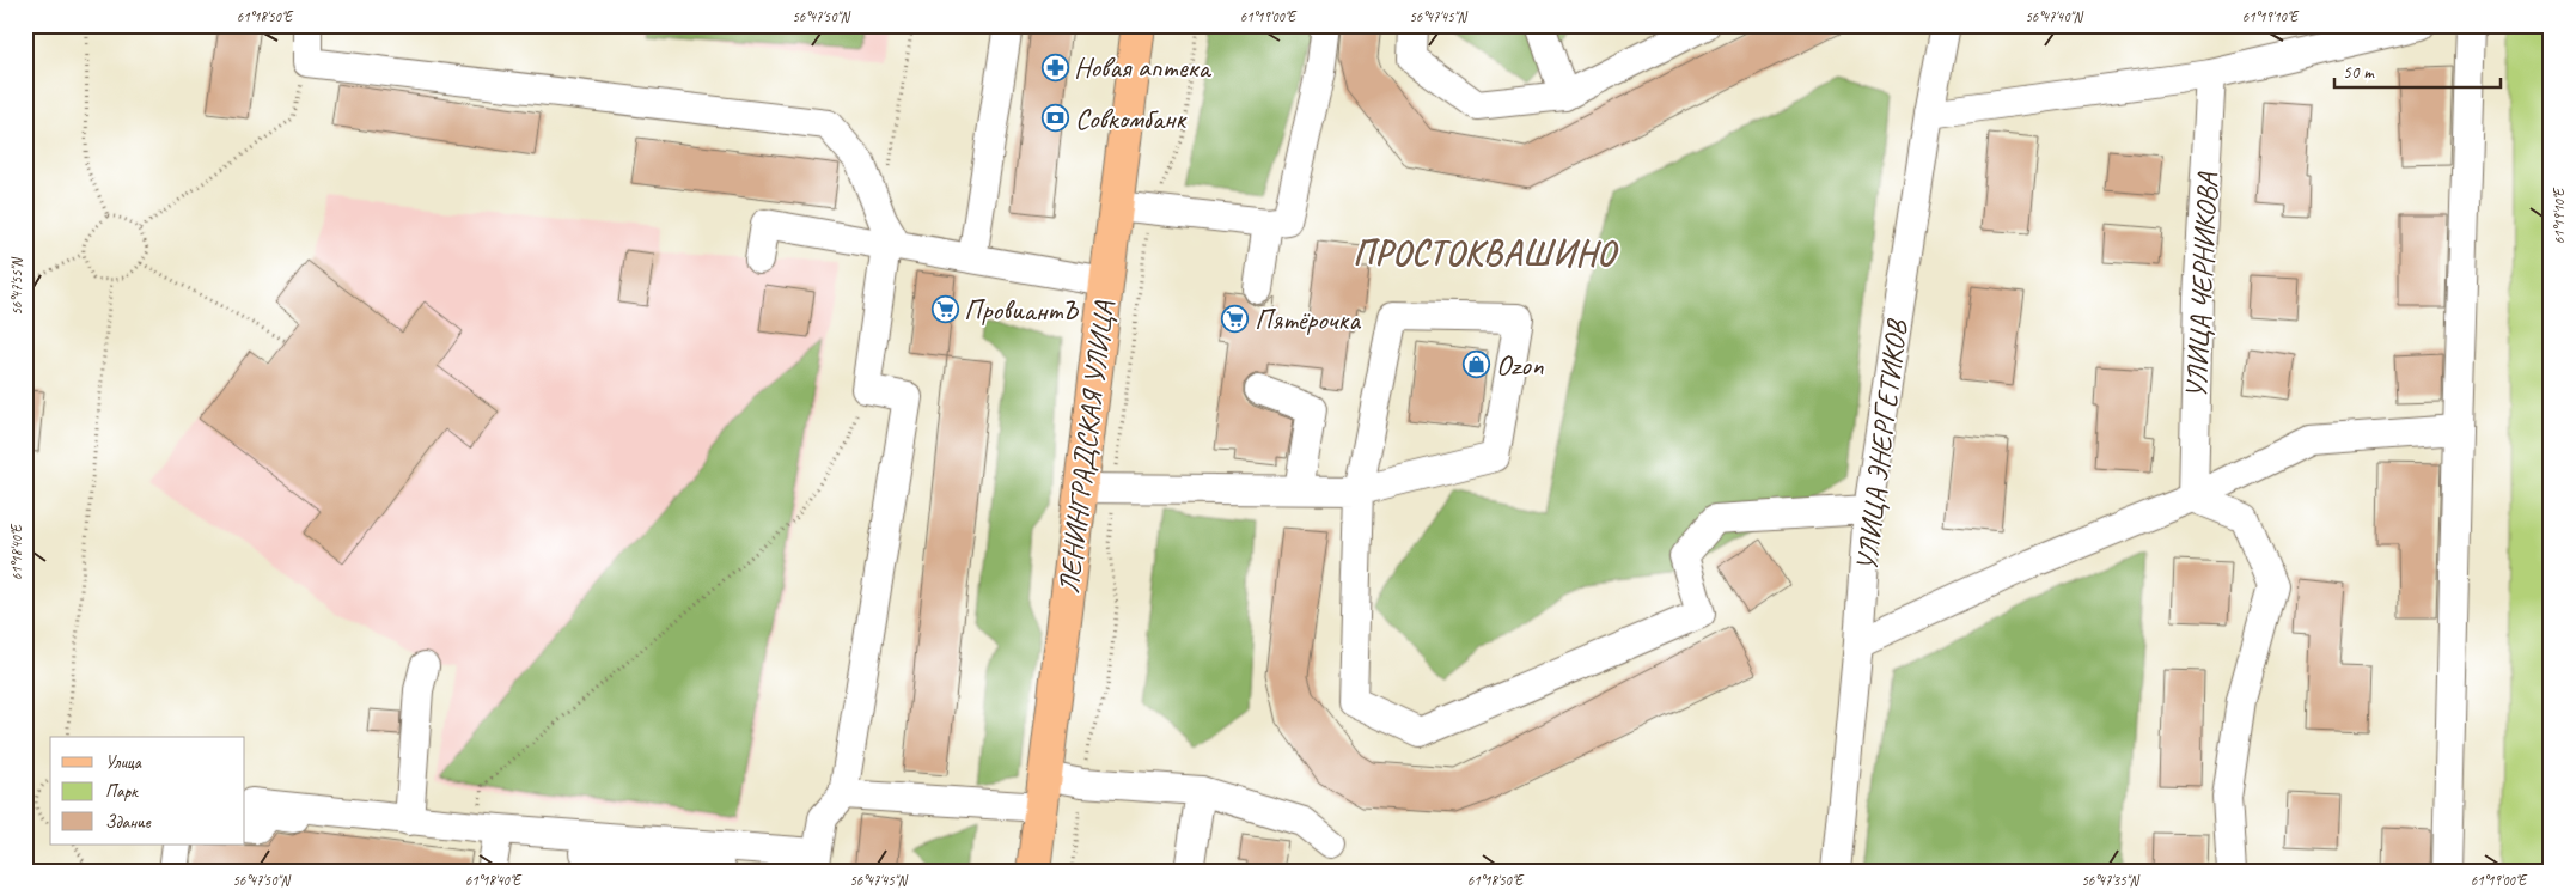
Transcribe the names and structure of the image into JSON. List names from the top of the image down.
{
  "streets": {
    "main road": ["ЛЕНИНГРАДСКАЯ УЛИЦА"],
    "street": ["УЛИЦА ЧЕРНИКОВА", "УЛИЦА ЭНЕРГЕТИКОВ"]
  },
  "districts": ["ПРОСТОКВАШИНО"],
  "places": {
    "pharmacy": ["Новая аптека"],
    "bank": ["Совкомбанк"],
    "supermarket": ["ПровиантЪ", "Пятёрочка"],
    "shop": ["Ozon"]
  },
  "legend": ["Улица", "Парк", "Здание"],
  "scale_bar": "50 m",
  "coordinates": [
    "61°18'50\"E",
    "56°47'50\"N",
    "61°19'00\"E",
    "56°47'45\"N",
    "56°47'40\"N",
    "61°19'10\"E",
    "56°47'55\"N",
    "61°18'40\"E",
    "56°47'35\"N"
  ]
}
